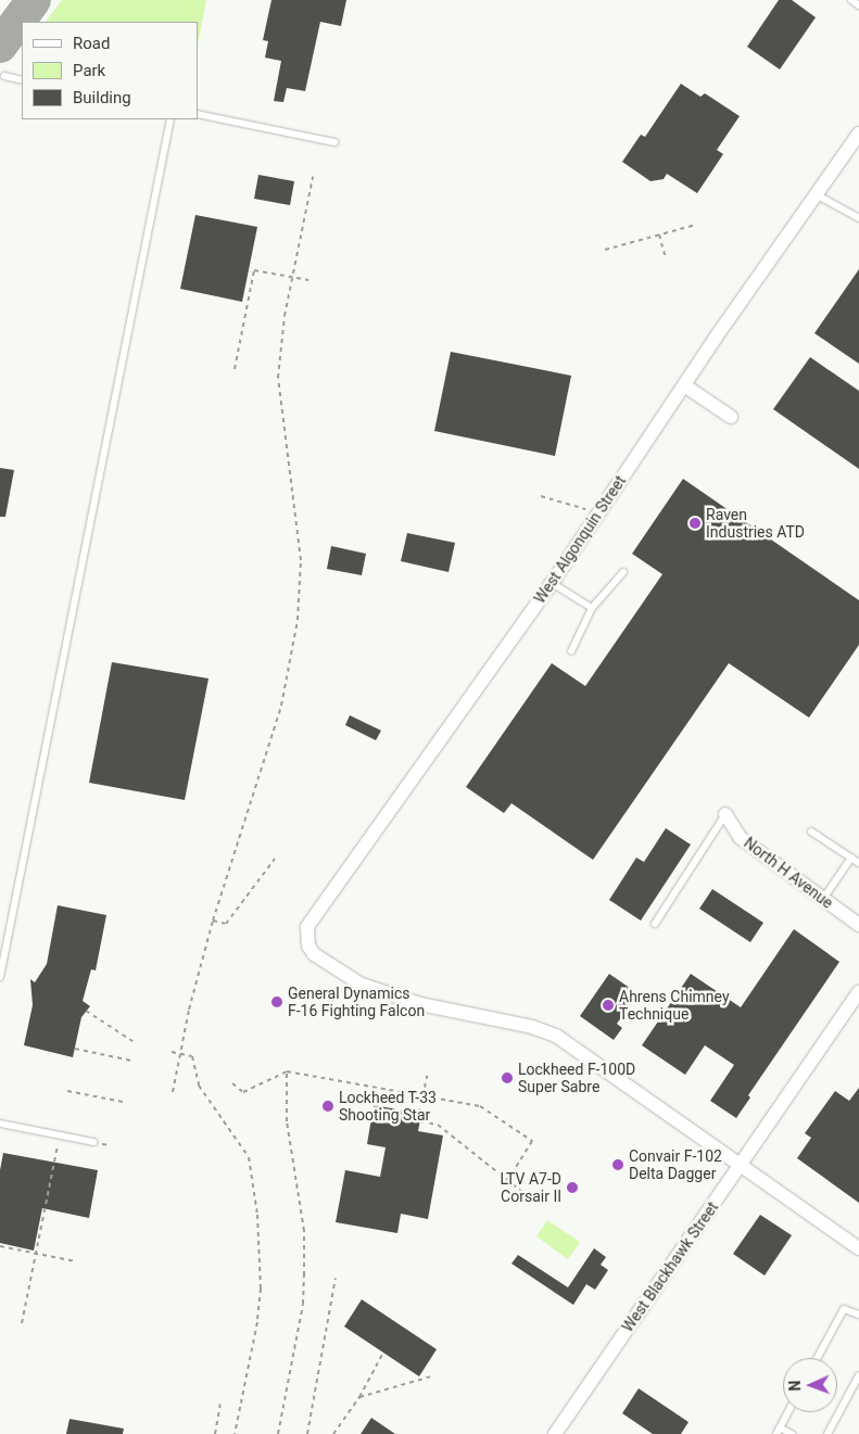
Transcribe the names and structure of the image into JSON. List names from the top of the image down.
{
  "streets": {
    "street": ["West Algonquin Street", "North H Avenue", "West Blackhawk Street"]
  },
  "crossings": [
    ["West Algonquin Street", "West Blackhawk Street"]
  ],
  "places": [
    "Raven Industries ATD",
    "General Dynamics F-16 Fighting Falcon",
    "Ahrens Chimney Technique",
    "Lockheed F-100D Super Sabre",
    "Lockheed T-33 Shooting Star",
    "Convair F-102 Delta Dagger",
    "LTV A7-D Corsair II"
  ],
  "legend": ["Road", "Park", "Building"],
  "north": "left"
}
